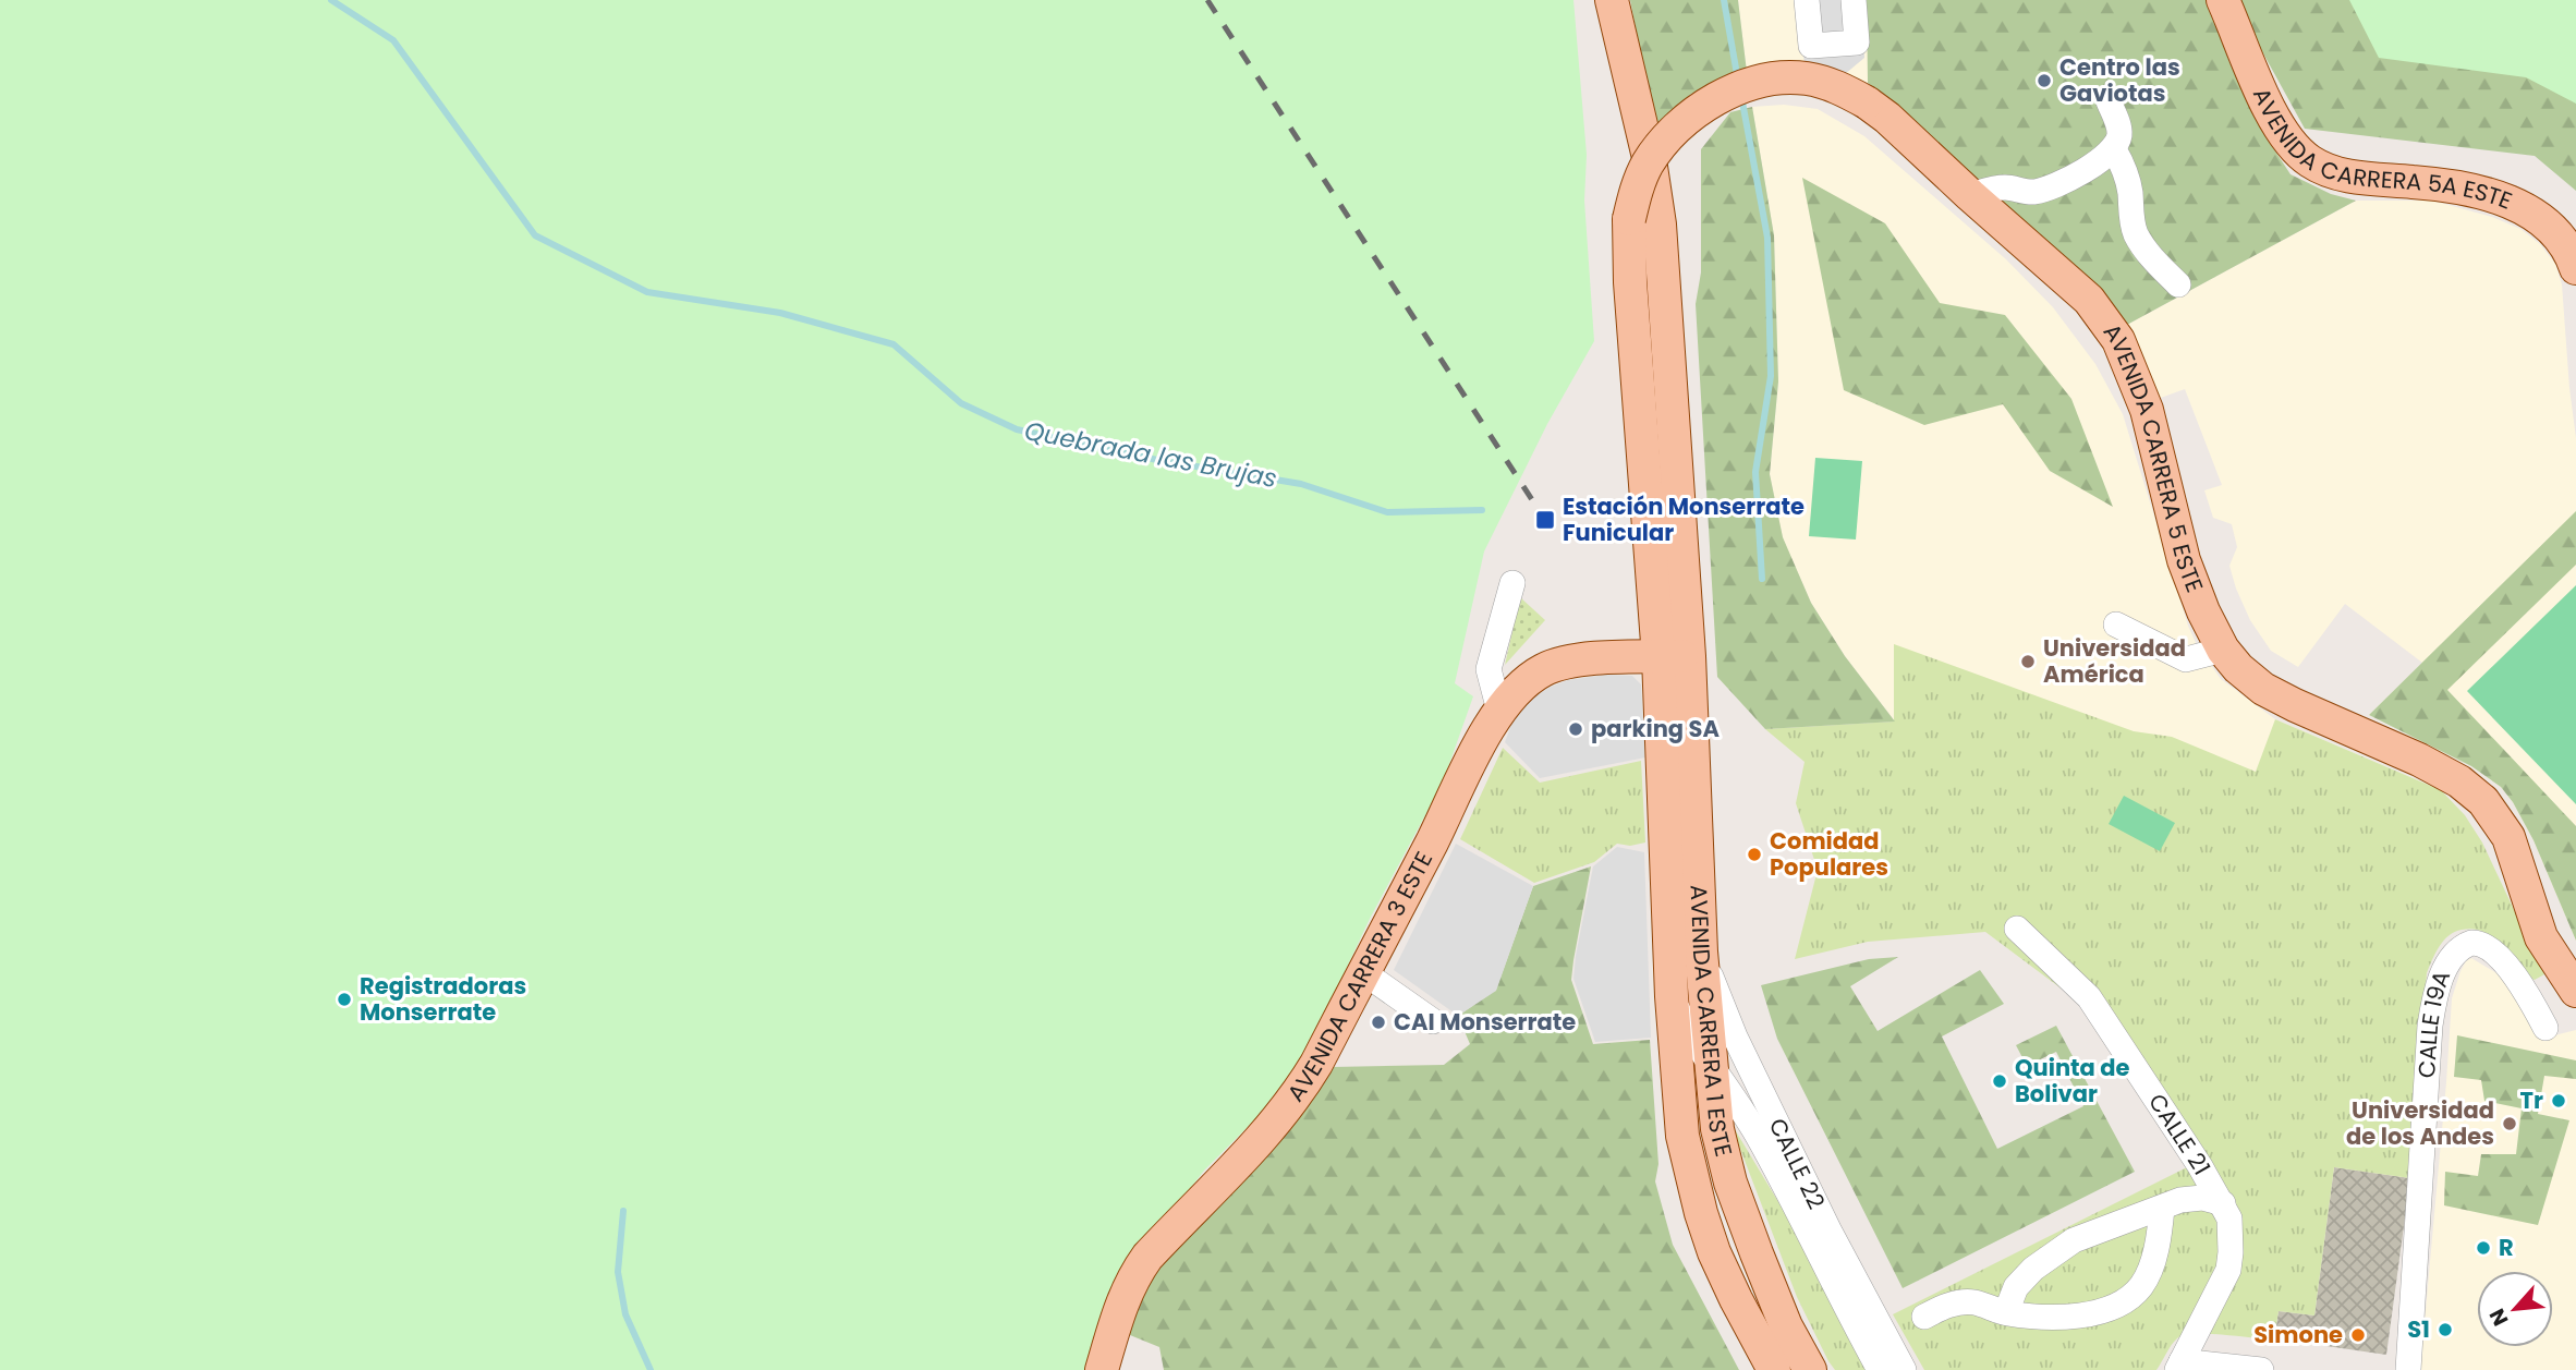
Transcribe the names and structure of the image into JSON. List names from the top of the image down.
{
  "streets": {
    "main road": [
      "AVENIDA CARRERA 5A ESTE",
      "AVENIDA CARRERA 5 ESTE",
      "AVENIDA CARRERA 3 ESTE",
      "AVENIDA CARRERA 1 ESTE"
    ],
    "street": ["CALLE 19A", "CALLE 21", "CALLE 22"]
  },
  "crossings": [
    ["AVENIDA CARRERA 5 ESTE", "AVENIDA CARRERA 3 ESTE"],
    ["AVENIDA CARRERA 5 ESTE", "AVENIDA CARRERA 1 ESTE"],
    ["AVENIDA CARRERA 3 ESTE", "AVENIDA CARRERA 1 ESTE"],
    ["AVENIDA CARRERA 1 ESTE", "CALLE 22"]
  ],
  "water": ["Quebrada las Brujas"],
  "places": {
    "other": [
      "Centro las Gaviotas",
      "Universidad América",
      "parking SA",
      "Comidad Populares",
      "Registradoras Monserrate",
      "CAI Monserrate",
      "Quinta de Bolivar",
      "Tr",
      "Universidad de los Andes",
      "R",
      "S1",
      "Simone"
    ],
    "transit": ["Estación Monserrate Funicular"]
  },
  "north": "bottom left"
}
